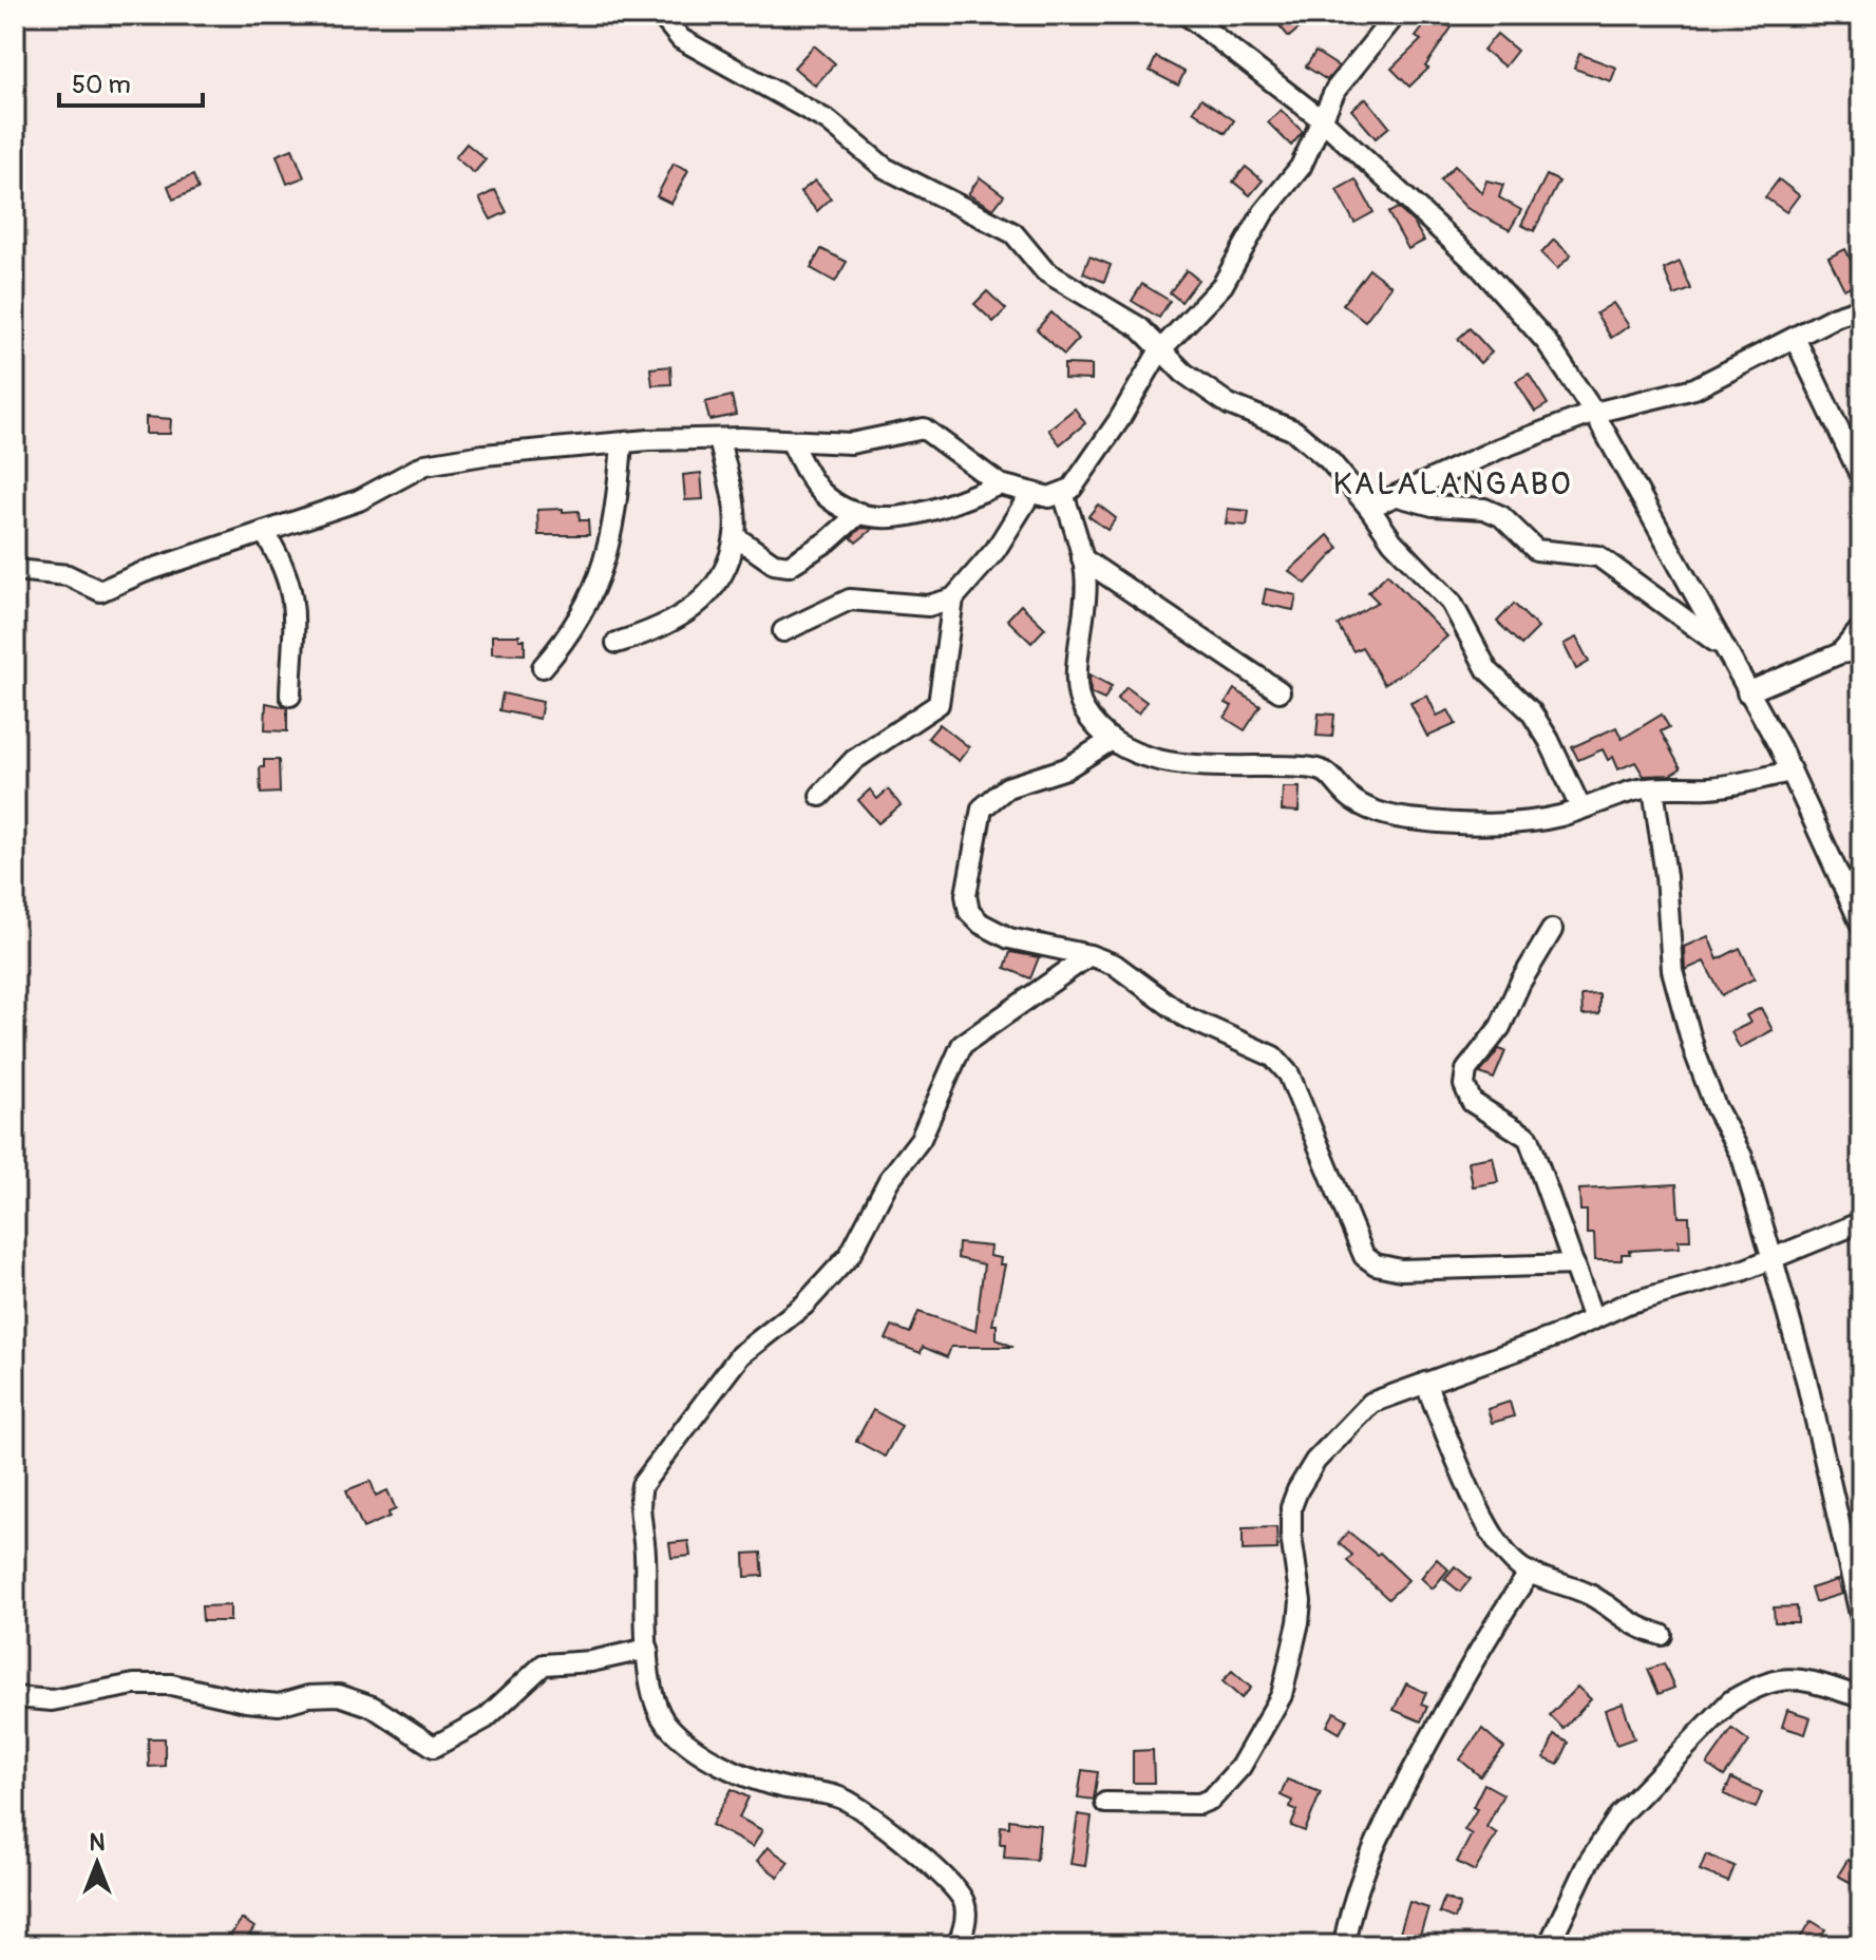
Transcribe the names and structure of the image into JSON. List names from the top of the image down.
{
  "districts": ["KALALANGABO"],
  "scale_bar": "50 m",
  "north": "top"
}
